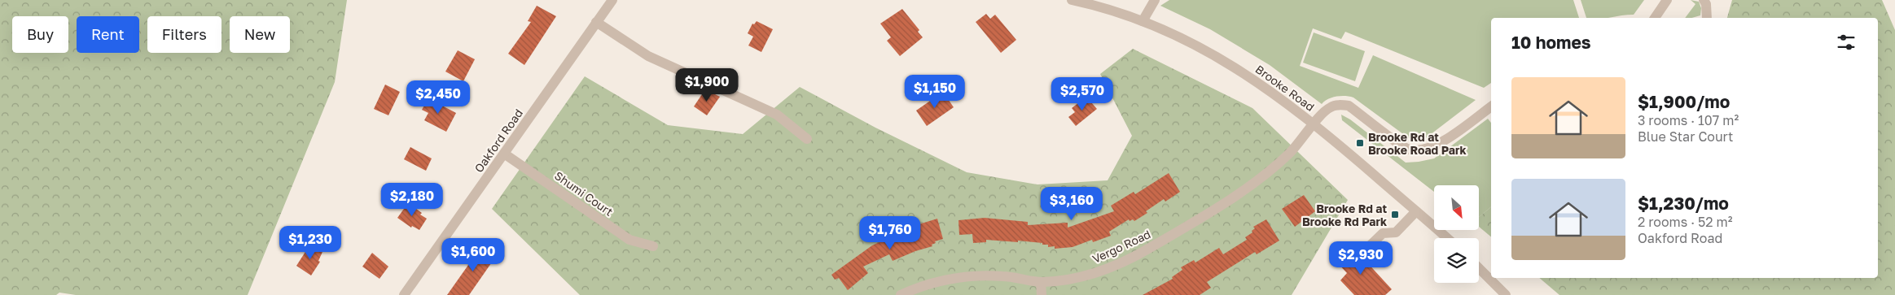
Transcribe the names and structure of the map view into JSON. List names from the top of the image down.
{
  "streets": {
    "street": [
      "Brooke Road",
      "Oakford Road",
      "Shumi Court",
      "Vergo Road"
    ]
  },
  "crossings": [
    ["Brooke Road", "Vergo Road"],
    ["Oakford Road", "Shumi Court"]
  ],
  "places": {
    "transit": ["Brooke Rd at Brooke Road Park", "Brooke Rd at Brooke Rd Park"]
  },
  "north": "bottom right",
  "page": {
    "chip": [
      "Buy",
      "Rent",
      "Filters",
      "New"
    ],
    "heading": "10 homes",
    "list": [
      {
        "name": "$1,900/mo",
        "note": "3 rooms · 107 m² · Blue Star Court"
      },
      {
        "name": "$1,230/mo",
        "note": "2 rooms · 52 m² · Oakford Road"
      }
    ],
    "price": [
      "$1,900",
      "$1,150",
      "$2,570",
      "$2,450",
      "$2,180",
      "$3,160",
      "$1,760",
      "$1,230",
      "$1,600",
      "$2,930"
    ]
  }
}
